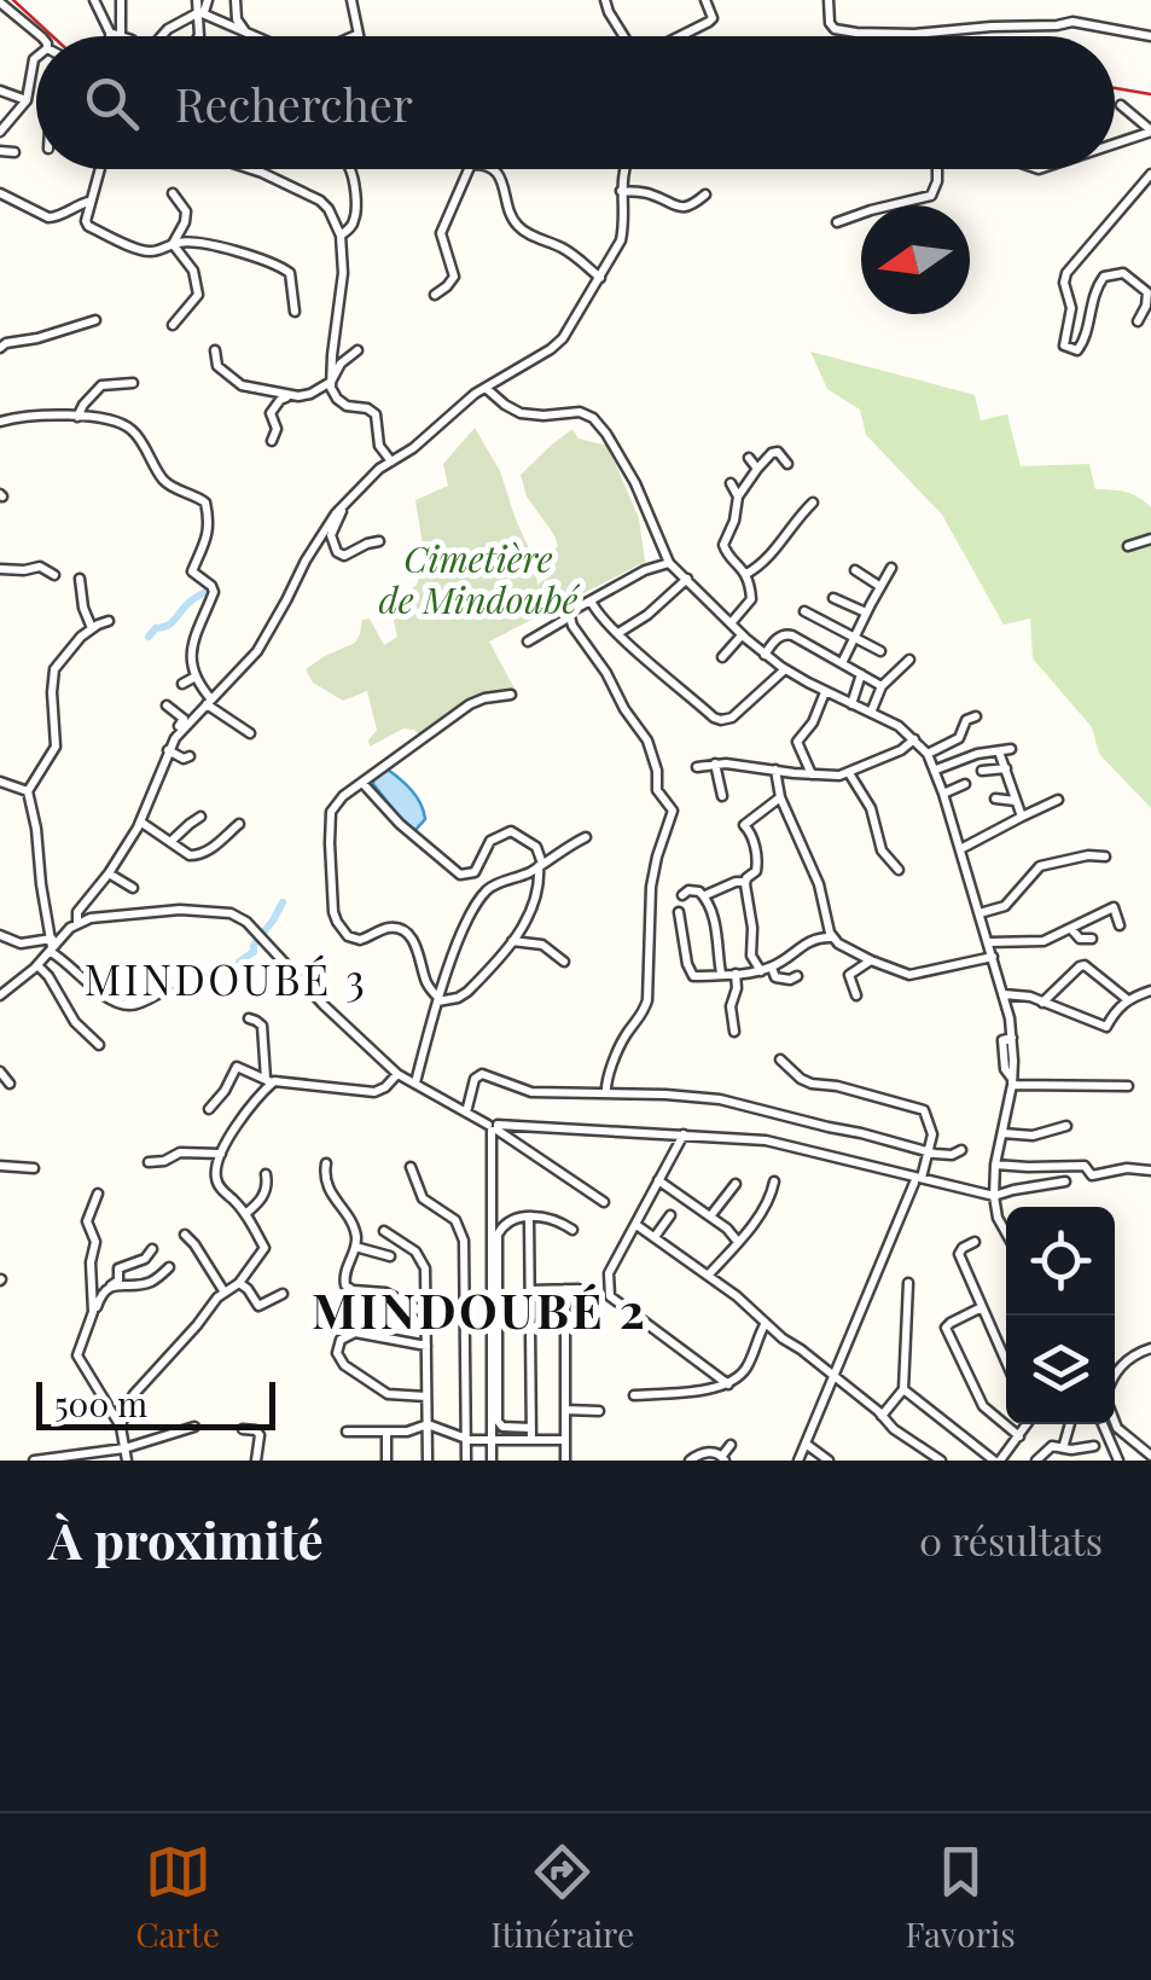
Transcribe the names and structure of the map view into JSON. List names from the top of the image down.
{
  "districts": ["MINDOUBÉ 3", "MINDOUBÉ 2"],
  "parks": ["Cimetière de Mindoubé"],
  "scale_bar": "500 m",
  "north": "left",
  "page": {
    "search": "Rechercher",
    "scale": "500 m",
    "heading": ["À proximité", "0 résultats"],
    "nav": ["Carte", "Itinéraire", "Favoris"]
  }
}
